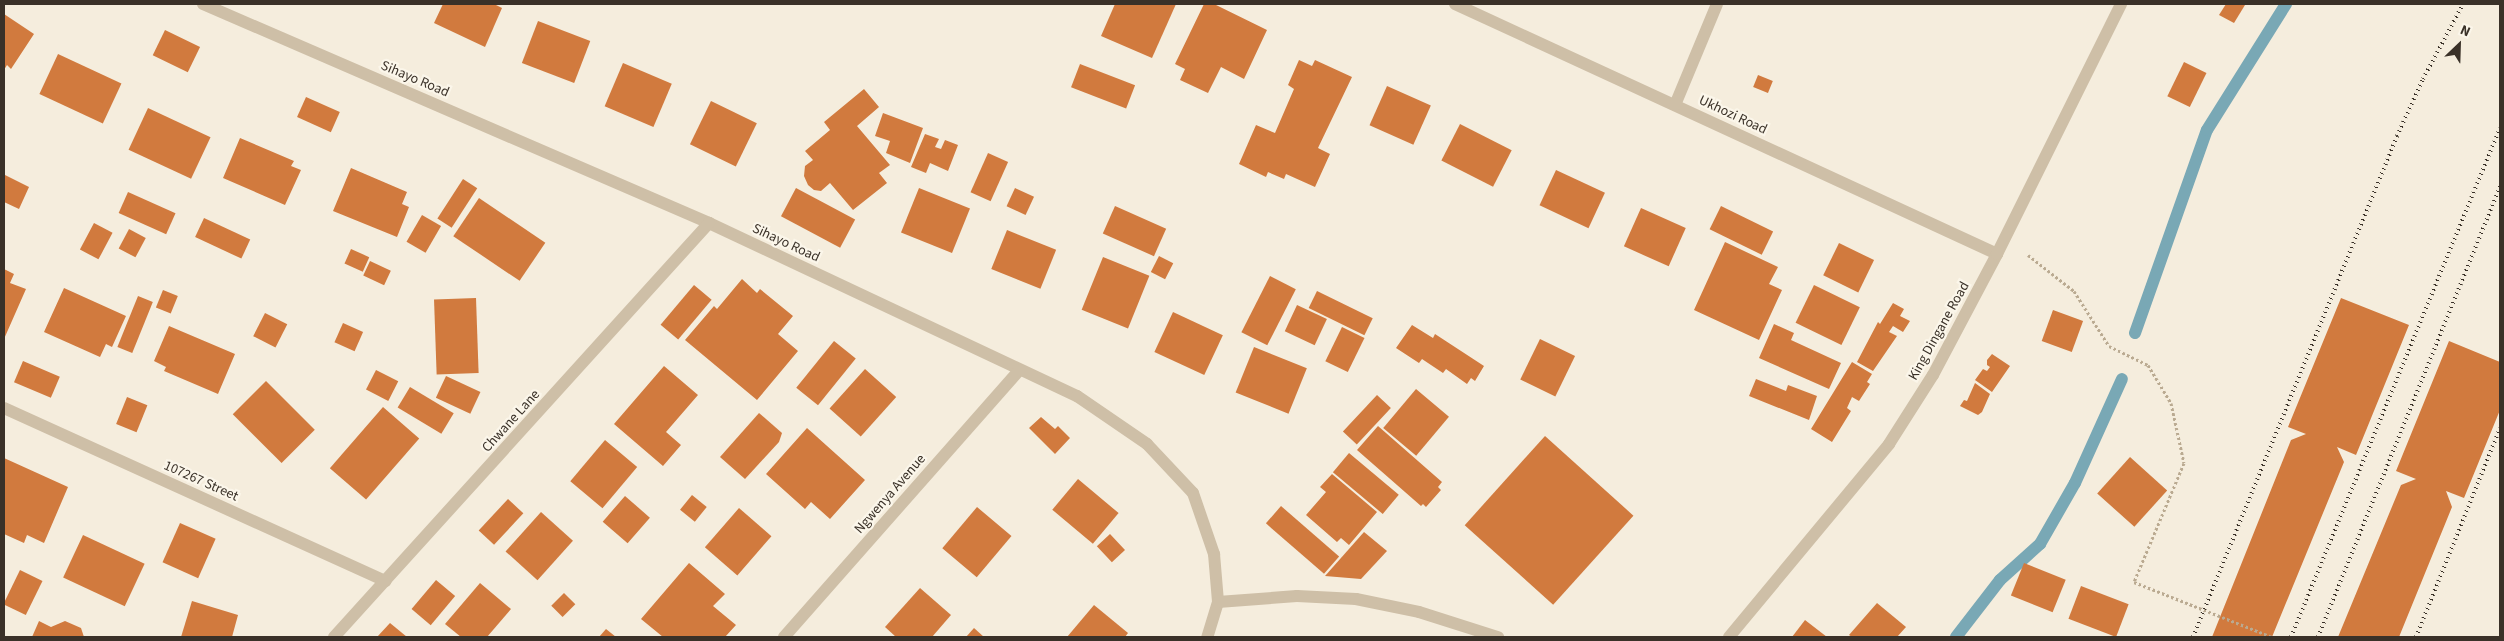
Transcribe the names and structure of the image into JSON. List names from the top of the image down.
{
  "streets": {
    "street": [
      "Sihayo Road",
      "Ukhozi Road",
      "King Dingane Road",
      "Chwane Lane",
      "107267 Street",
      "Ngwenya Avenue"
    ]
  },
  "crossings": [
    ["Sihayo Road", "Chwane Lane"],
    ["Sihayo Road", "Ngwenya Avenue"],
    ["Ukhozi Road", "King Dingane Road"],
    ["Chwane Lane", "107267 Street"]
  ],
  "north": "top right"
}
